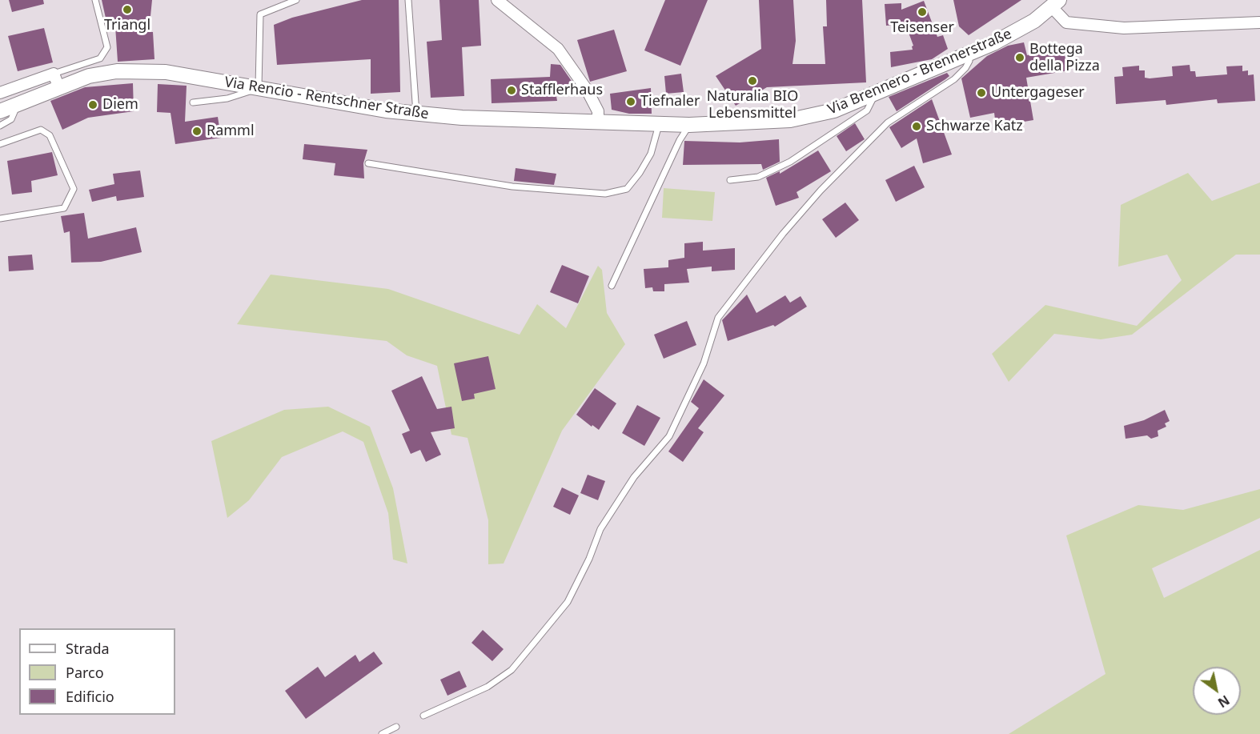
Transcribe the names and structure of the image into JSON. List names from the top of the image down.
{
  "streets": {
    "street": ["Via Brennero - Brennerstraße", "Via Rencio - Rentschner Straße"]
  },
  "crossings": [
    ["Via Brennero - Brennerstraße", "Via Rencio - Rentschner Straße"]
  ],
  "places": [
    "Triangl",
    "Teisenser",
    "Bottega della Pizza",
    "Naturalia BIO Lebensmittel",
    "Stafflerhaus",
    "Untergageser",
    "Tiefnaler",
    "Diem",
    "Schwarze Katz",
    "Ramml"
  ],
  "legend": ["Strada", "Parco", "Edificio"],
  "north": "bottom right"
}
